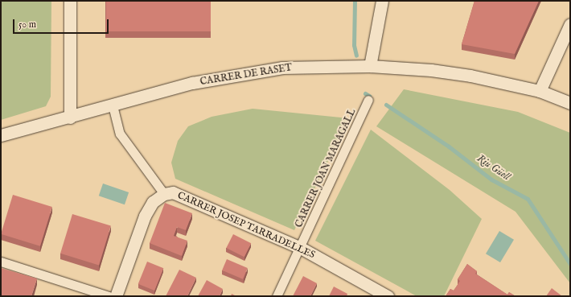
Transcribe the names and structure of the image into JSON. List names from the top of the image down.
{
  "streets": {
    "street": ["CARRER DE RASET", "CARRER JOAN MARAGALL", "CARRER JOSEP TARRADELLES"]
  },
  "crossings": [
    ["CARRER JOAN MARAGALL", "CARRER JOSEP TARRADELLES"]
  ],
  "water": ["Riu Güell"],
  "scale_bar": "50 m"
}
